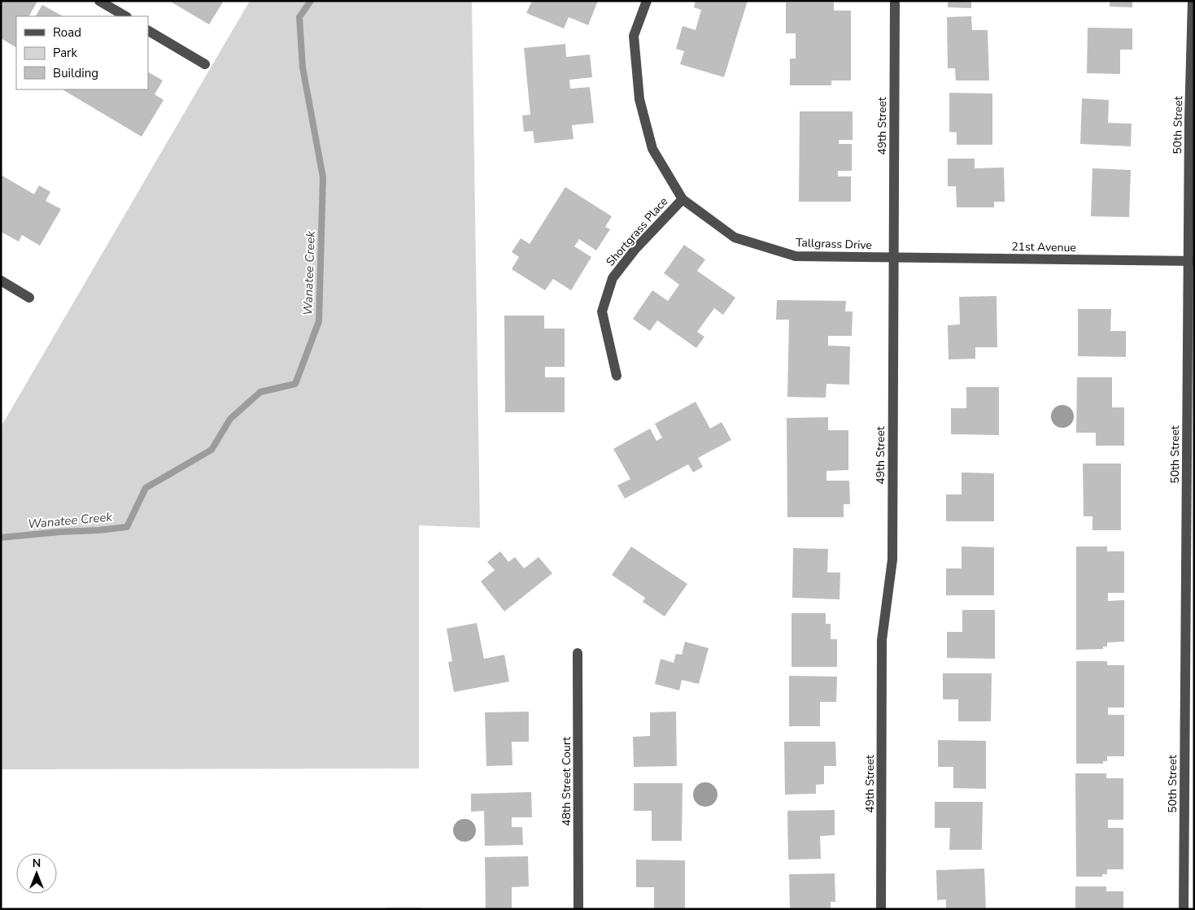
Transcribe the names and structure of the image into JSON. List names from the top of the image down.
{
  "streets": {
    "street": [
      "50th Street",
      "49th Street",
      "Shortgrass Place",
      "Tallgrass Drive",
      "21st Avenue",
      "48th Street Court"
    ]
  },
  "crossings": [
    ["50th Street", "21st Avenue"],
    ["49th Street", "Tallgrass Drive"],
    ["49th Street", "21st Avenue"],
    ["Shortgrass Place", "Tallgrass Drive"],
    ["Tallgrass Drive", "21st Avenue"]
  ],
  "water": ["Wanatee Creek"],
  "legend": ["Road", "Park", "Building"],
  "north": "top"
}
